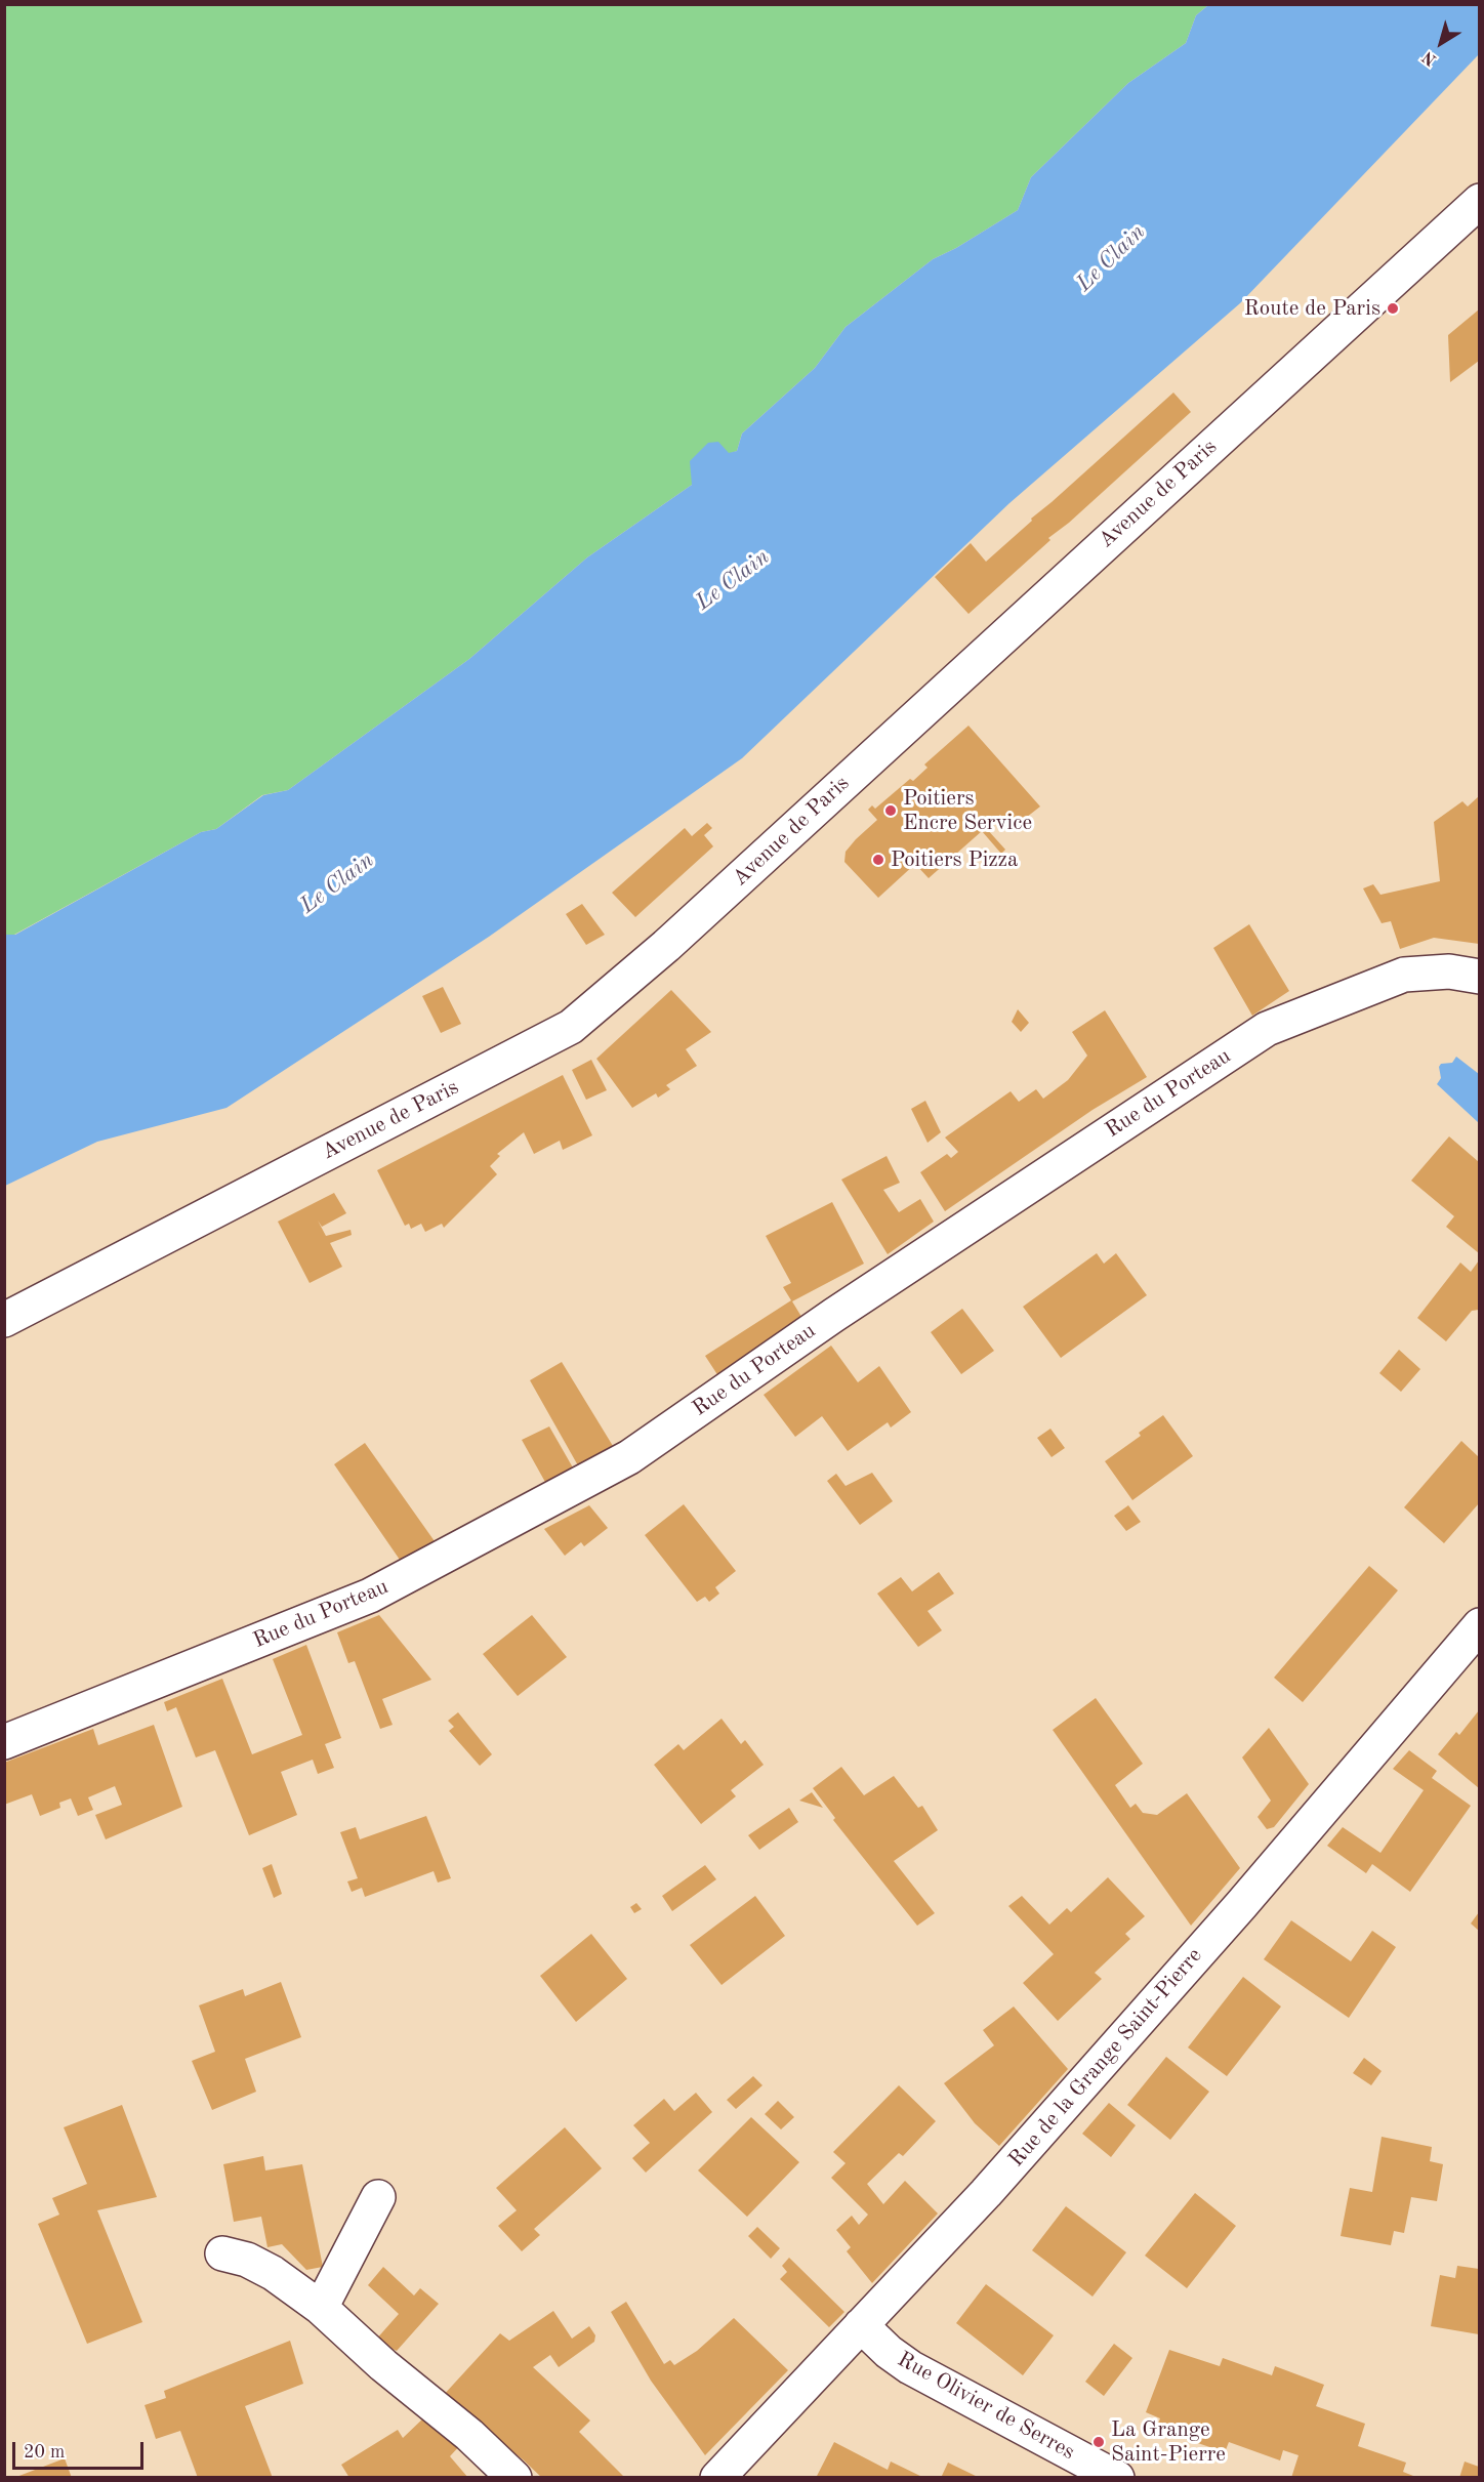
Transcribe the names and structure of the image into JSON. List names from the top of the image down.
{
  "streets": {
    "street": [
      "Avenue de Paris",
      "Rue du Porteau",
      "Rue de la Grange Saint-Pierre",
      "Rue Olivier de Serres"
    ]
  },
  "crossings": [
    ["Rue de la Grange Saint-Pierre", "Rue Olivier de Serres"]
  ],
  "water": ["Le Clain"],
  "places": [
    "Route de Paris",
    "Poitiers Encre Service",
    "Poitiers Pizza",
    "La Grange Saint-Pierre"
  ],
  "scale_bar": "20 m",
  "north": "bottom left"
}
